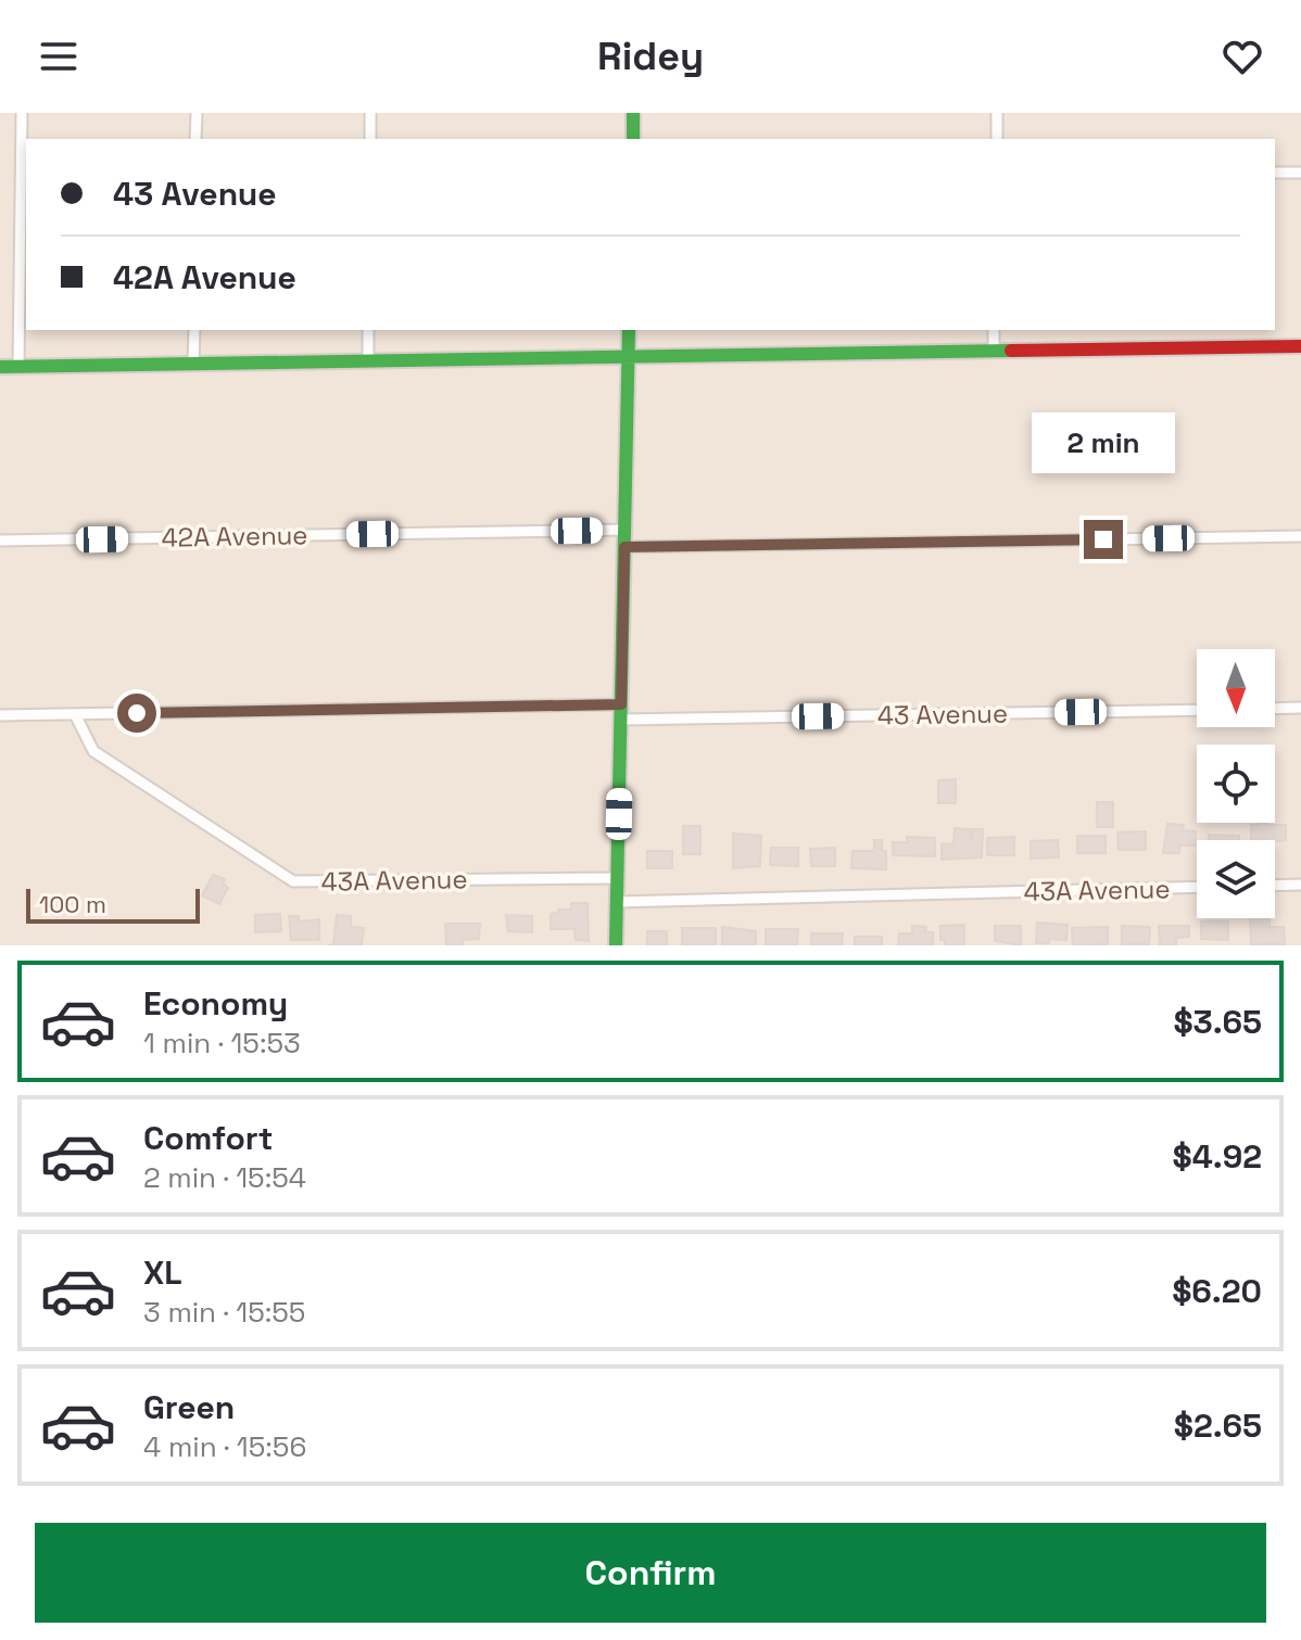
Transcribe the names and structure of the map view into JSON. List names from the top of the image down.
{
  "streets": {
    "street": ["42A Avenue", "43 Avenue", "43A Avenue"]
  },
  "scale_bar": "100 m",
  "north": "bottom",
  "page": {
    "header": "Ridey",
    "banner": ["43 Avenue", "42A Avenue"],
    "bubble": "2 min",
    "scale": "100 m",
    "list": [
      {
        "name": "Economy",
        "note": "1 min · 15:53",
        "value": "$3.65"
      },
      {
        "name": "Comfort",
        "note": "2 min · 15:54",
        "value": "$4.92"
      },
      {
        "name": "XL",
        "note": "3 min · 15:55",
        "value": "$6.20"
      },
      {
        "name": "Green",
        "note": "4 min · 15:56",
        "value": "$2.65"
      }
    ],
    "buttons": "Confirm"
  }
}
